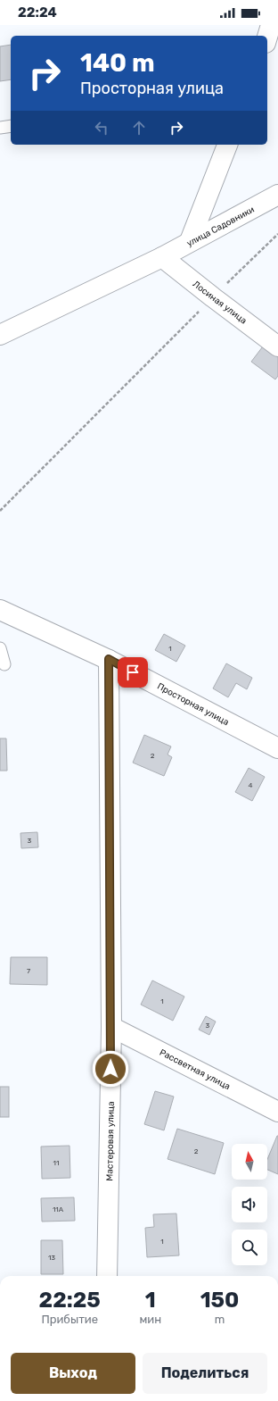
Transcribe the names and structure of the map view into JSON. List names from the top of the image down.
{
  "streets": {
    "street": [
      "улица Садовники",
      "Лосиная улица",
      "Просторная улица",
      "Рассветная улица",
      "Мастеровая улица"
    ]
  },
  "crossings": [
    ["улица Садовники", "Лосиная улица"],
    ["Просторная улица", "Мастеровая улица"],
    ["Рассветная улица", "Мастеровая улица"]
  ],
  "house_numbers": [
    "1",
    "2",
    "4",
    "3",
    "7",
    "1",
    "3",
    "2",
    "11",
    "11А",
    "1",
    "13"
  ],
  "north": "top",
  "page": {
    "status": "22:24",
    "turn": ["140 m", "Просторная улица"],
    "eta": [
      "22:25",
      "Прибытие",
      "1",
      "мин",
      "150",
      "m"
    ],
    "buttons": ["Выход", "Поделиться"]
  }
}
